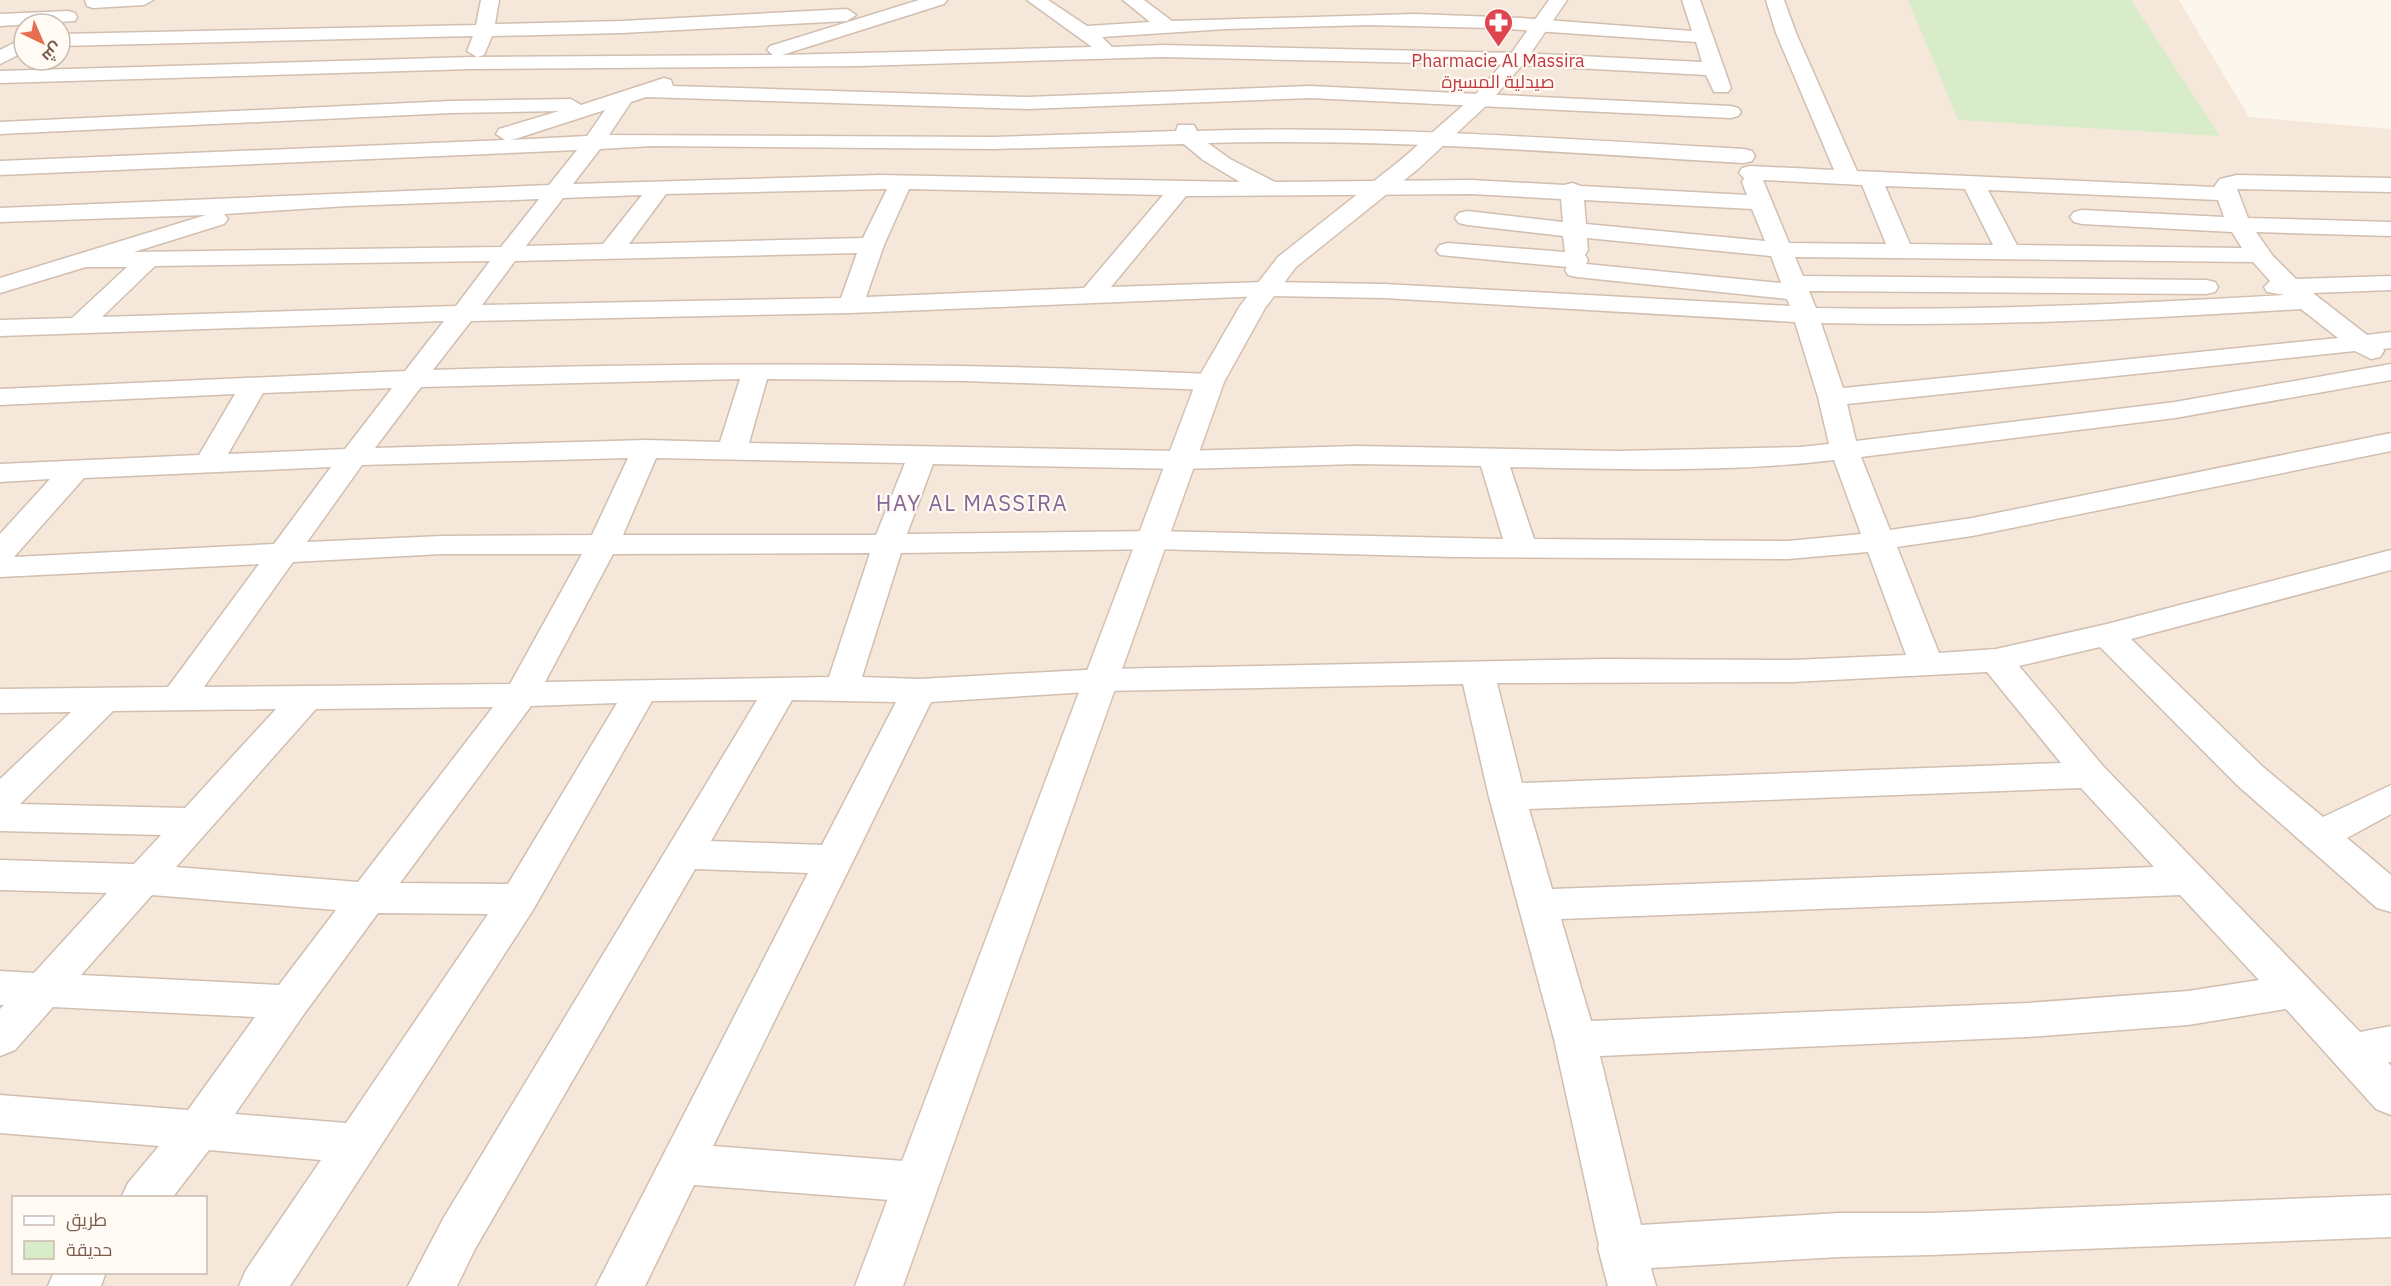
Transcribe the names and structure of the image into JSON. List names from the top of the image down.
{
  "districts": ["HAY AL MASSIRA"],
  "places": {
    "pharmacy": ["Pharmacie Al Massira صيدلية المسيرة"]
  },
  "legend": ["طريق", "حديقة"],
  "north": "bottom right"
}
